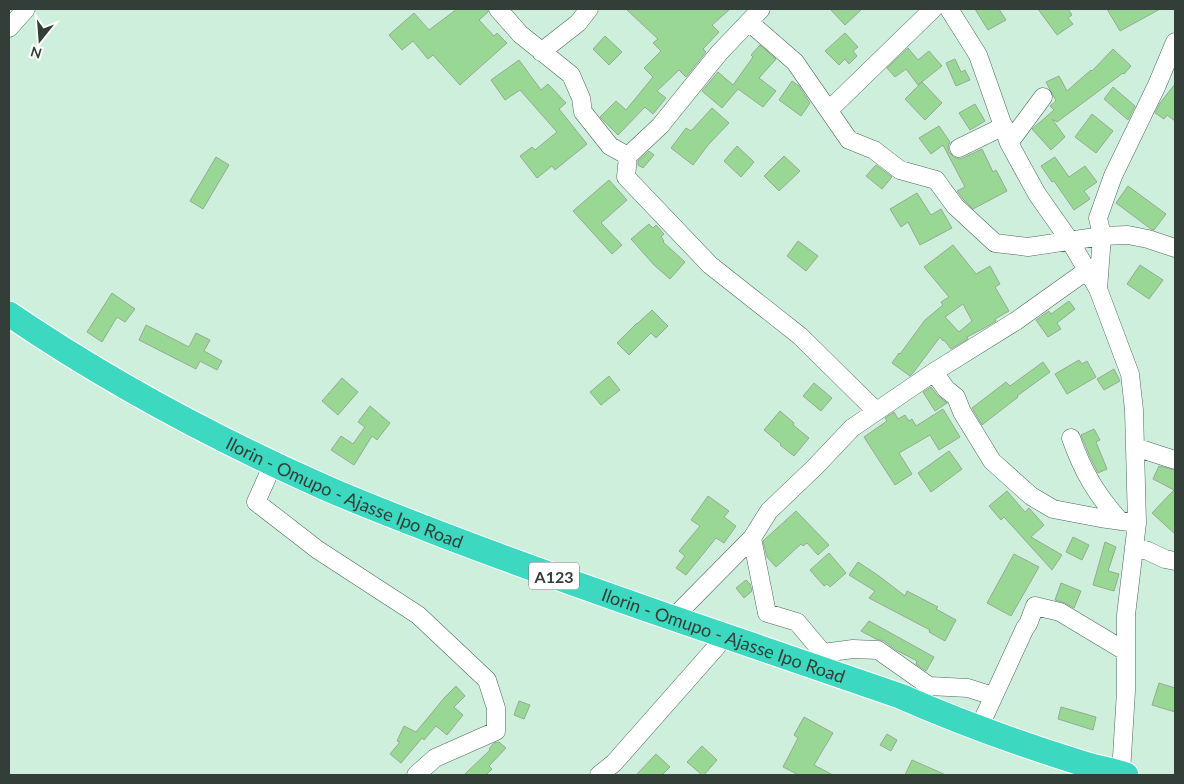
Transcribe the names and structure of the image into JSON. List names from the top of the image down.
{
  "streets": {
    "highway": ["Ilorin - Omupo - Ajasse Ipo Road", "A123"]
  },
  "north": "bottom"
}
